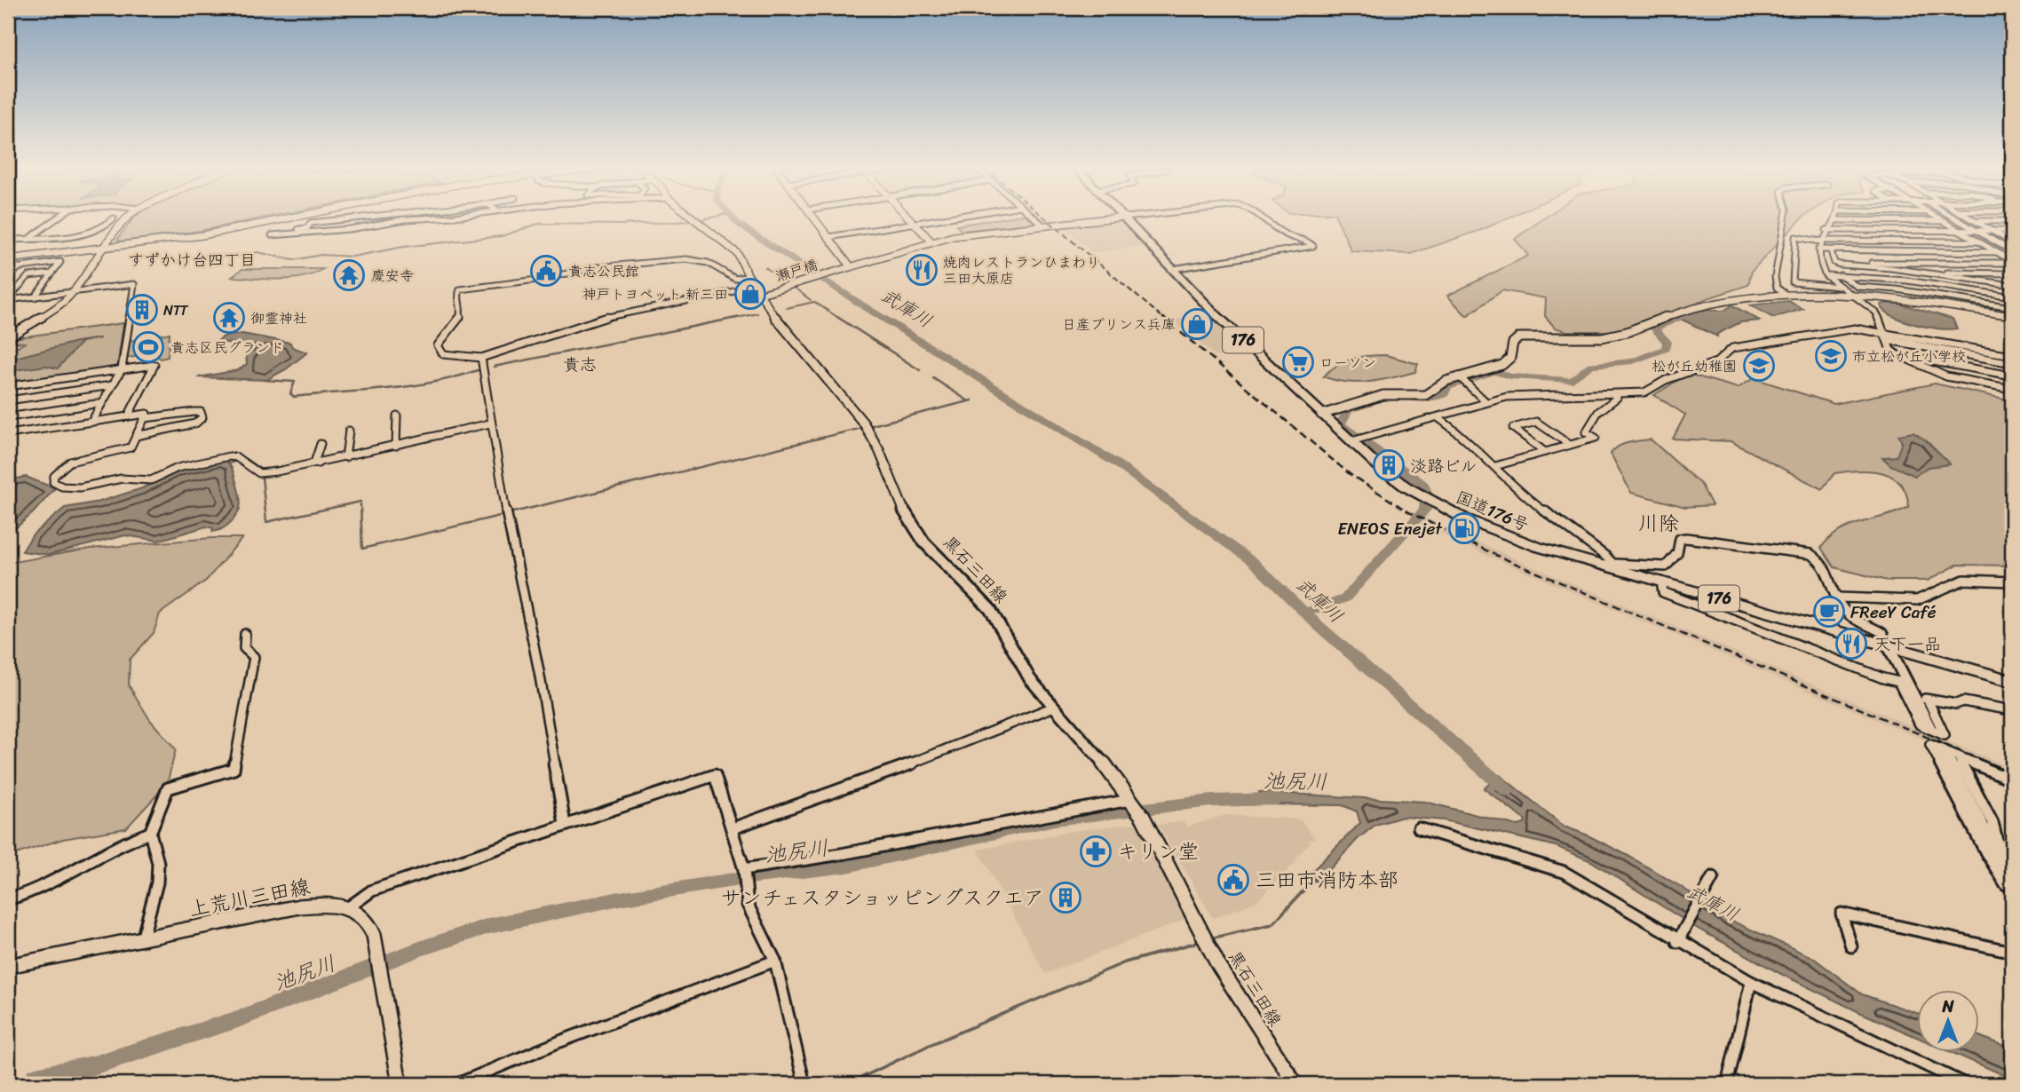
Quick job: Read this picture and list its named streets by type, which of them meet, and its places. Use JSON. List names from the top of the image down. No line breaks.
{"streets":{"highway":["176","国道176号"],"street":["瀬戸橋","黒石三田線","上荒川三田線"]},"crossings":[["瀬戸橋","黒石三田線"]],"districts":["すずかけ台四丁目","貴志","川除"],"water":["武庫川","池尻川"],"places":{"restaurant":["焼肉レストランひまわり 三田大原店","天下一品"],"public building":["貴志公民館","三田市消防本部"],"temple":["慶安寺","御霊神社"],"shop":["神戸トヨペット 新三田","日産プリンス兵庫"],"building":["NTT","淡路ビル","サンチェスタショッピングスクエア"],"sports":["貴志区民グランド"],"school or university":["市立松が丘小学校","松が丘幼稚園"],"supermarket":["ローソン"],"fuel station":["ENEOS Enejet"],"cafe":["FReeY Café"],"pharmacy":["キリン堂"]},"north":"top"}
